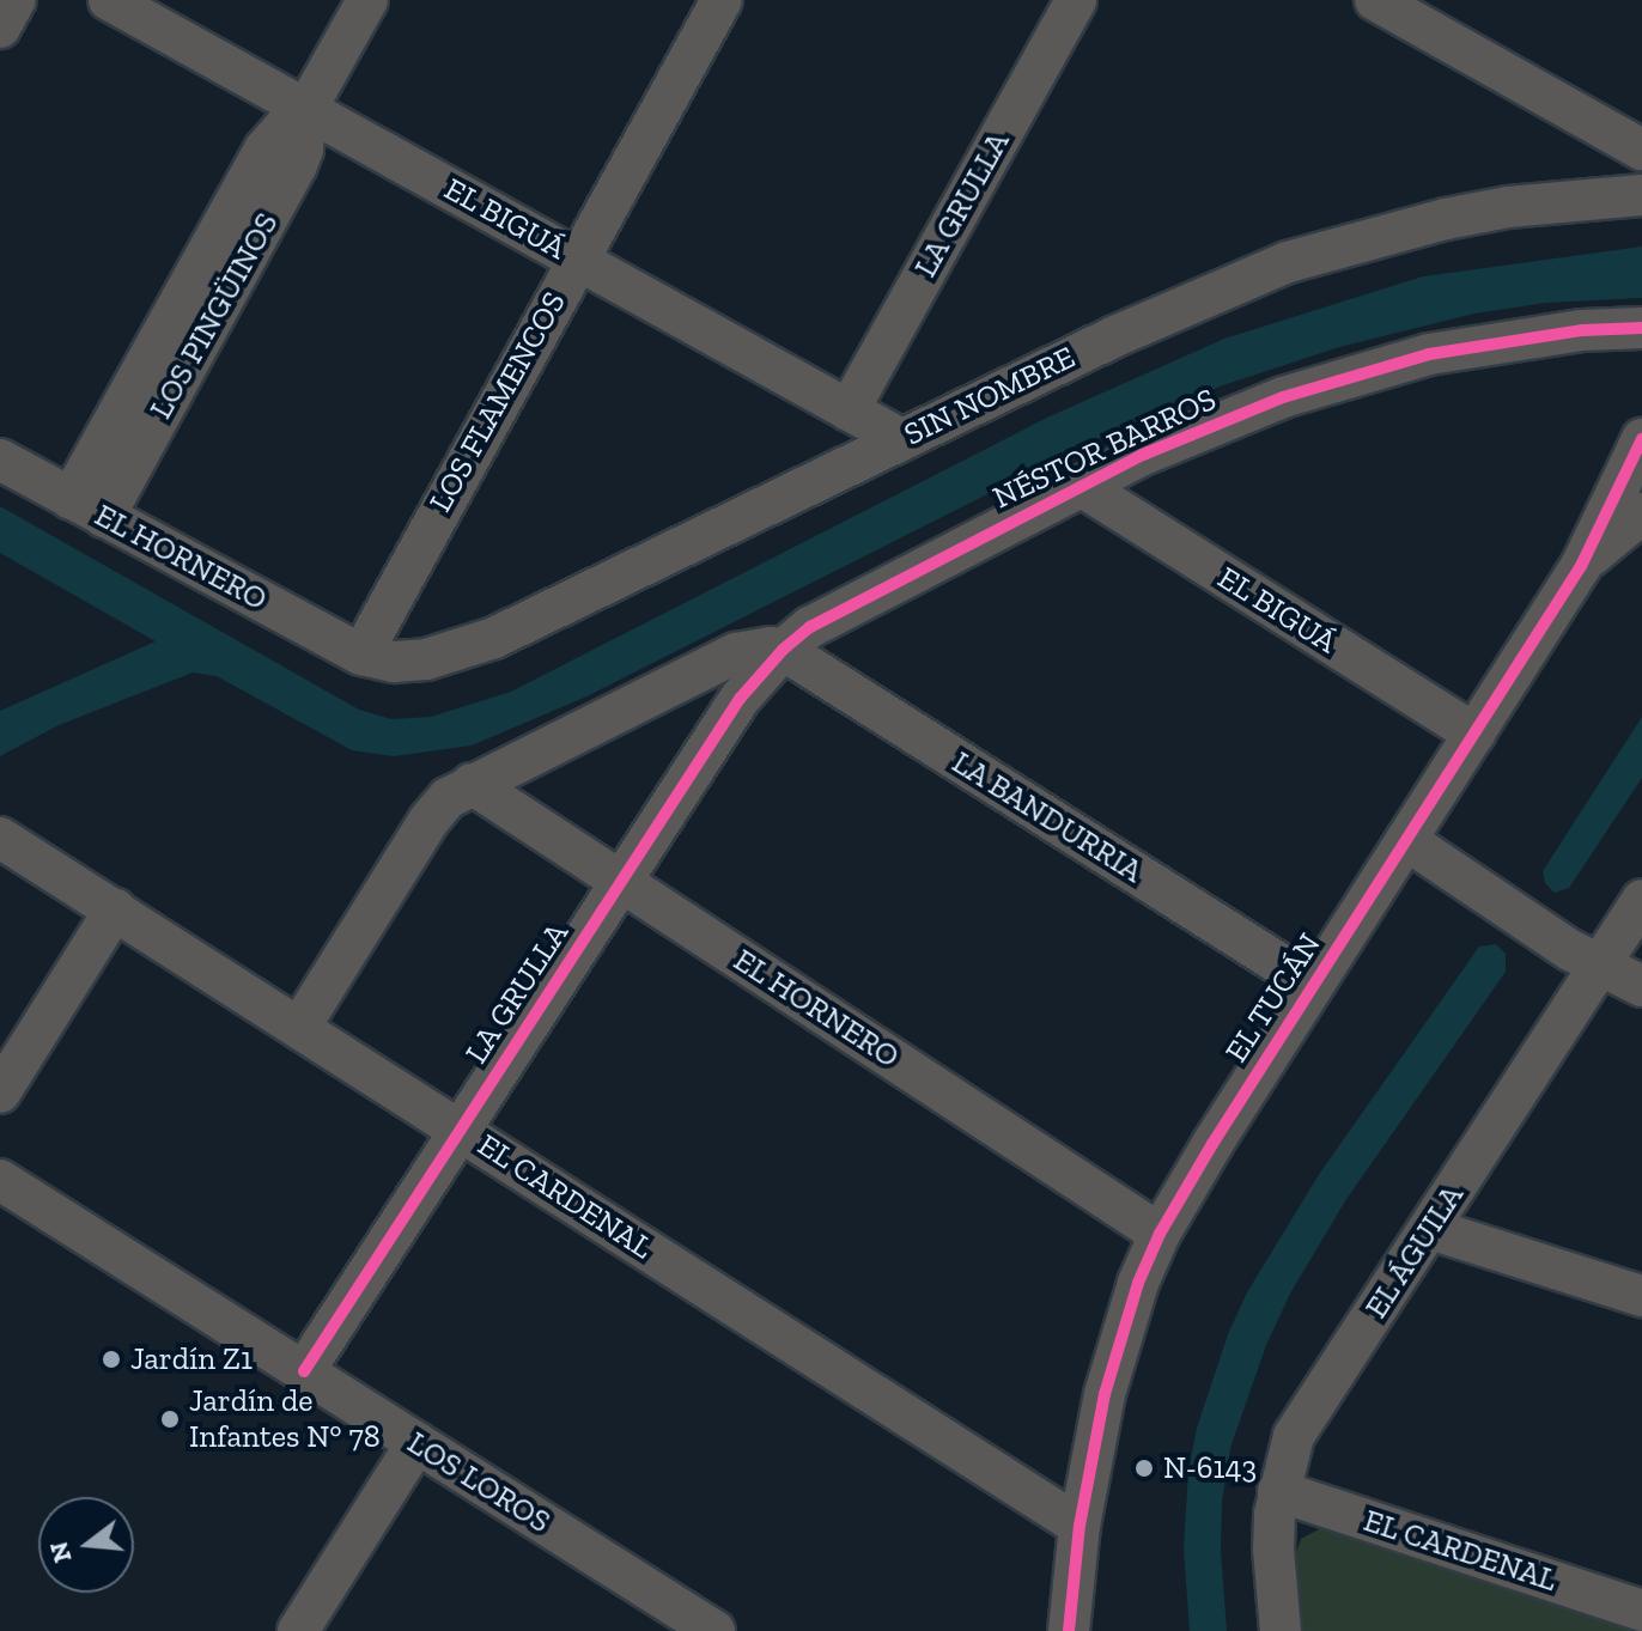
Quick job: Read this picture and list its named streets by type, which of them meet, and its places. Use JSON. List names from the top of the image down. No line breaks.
{"streets":{"street":["LA GRULLA","EL BIGUÁ","LOS PINGÜINOS","SIN NOMBRE","LOS FLAMENCOS","NÉSTOR BARROS","EL HORNERO","LA BANDURRIA","EL TUCÁN","EL CARDENAL","EL ÁGUILA","LOS LOROS"]},"crossings":[["LA GRULLA","EL BIGUÁ"],["LA GRULLA","NÉSTOR BARROS"],["LA GRULLA","EL HORNERO"],["LA GRULLA","LA BANDURRIA"],["LA GRULLA","EL CARDENAL"],["LA GRULLA","LOS LOROS"],["EL BIGUÁ","LOS PINGÜINOS"],["EL BIGUÁ","SIN NOMBRE"],["EL BIGUÁ","LOS FLAMENCOS"],["EL BIGUÁ","NÉSTOR BARROS"],["EL BIGUÁ","EL TUCÁN"],["LOS PINGÜINOS","EL HORNERO"],["SIN NOMBRE","LOS FLAMENCOS"],["SIN NOMBRE","EL HORNERO"],["LOS FLAMENCOS","EL HORNERO"],["NÉSTOR BARROS","LA BANDURRIA"],["EL HORNERO","EL TUCÁN"],["LA BANDURRIA","EL TUCÁN"],["EL TUCÁN","EL CARDENAL"],["EL CARDENAL","EL ÁGUILA"]],"places":["Jardín Z1","Jardín de Infantes N° 78","N-6143"],"north":"left"}
